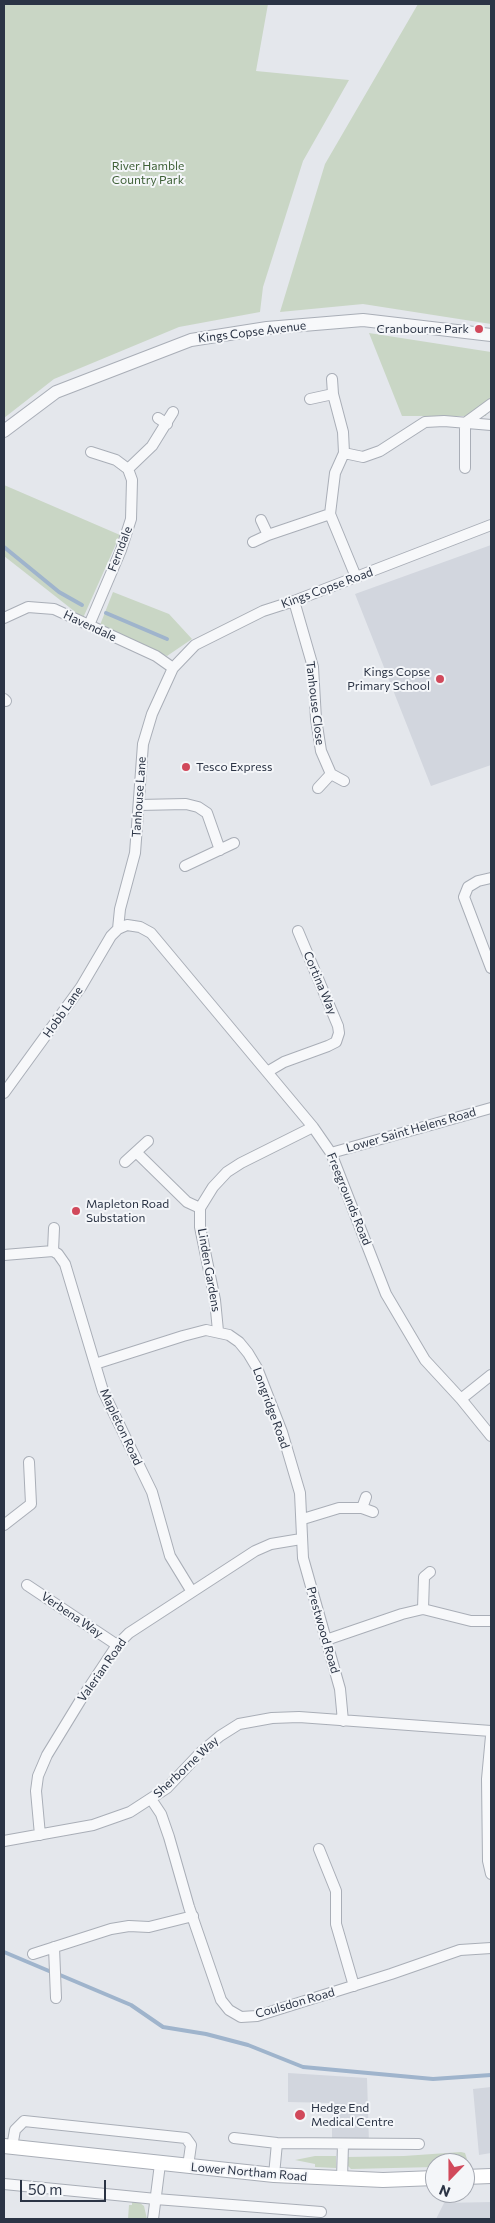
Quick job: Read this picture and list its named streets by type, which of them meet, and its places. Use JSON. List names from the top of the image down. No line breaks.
{"streets":{"main road":["Lower Northam Road"],"street":["Kings Copse Avenue","Ferndale","Kings Copse Road","Havendale","Tanhouse Close","Tanhouse Lane","Cortina Way","Hobb Lane","Lower Saint Helens Road","Freegrounds Road","Linden Gardens","Longridge Road","Mapleton Road","Verbena Way","Prestwood Road","Valerian Road","Sherborne Way","Coulsdon Road"]},"crossings":[["Ferndale","Havendale"],["Kings Copse Road","Havendale"],["Kings Copse Road","Tanhouse Close"],["Kings Copse Road","Tanhouse Lane"],["Havendale","Tanhouse Lane"],["Tanhouse Lane","Hobb Lane"],["Tanhouse Lane","Freegrounds Road"],["Cortina Way","Freegrounds Road"],["Hobb Lane","Freegrounds Road"],["Lower Saint Helens Road","Freegrounds Road"],["Linden Gardens","Longridge Road"],["Longridge Road","Prestwood Road"],["Longridge Road","Valerian Road"],["Mapleton Road","Valerian Road"],["Verbena Way","Valerian Road"],["Prestwood Road","Valerian Road"],["Prestwood Road","Sherborne Way"],["Valerian Road","Sherborne Way"],["Sherborne Way","Coulsdon Road"]],"parks":["River Hamble Country Park"],"places":["Cranbourne Park","Kings Copse Primary School","Tesco Express","Mapleton Road Substation","Hedge End Medical Centre"],"scale_bar":"50 m","north":"bottom"}
